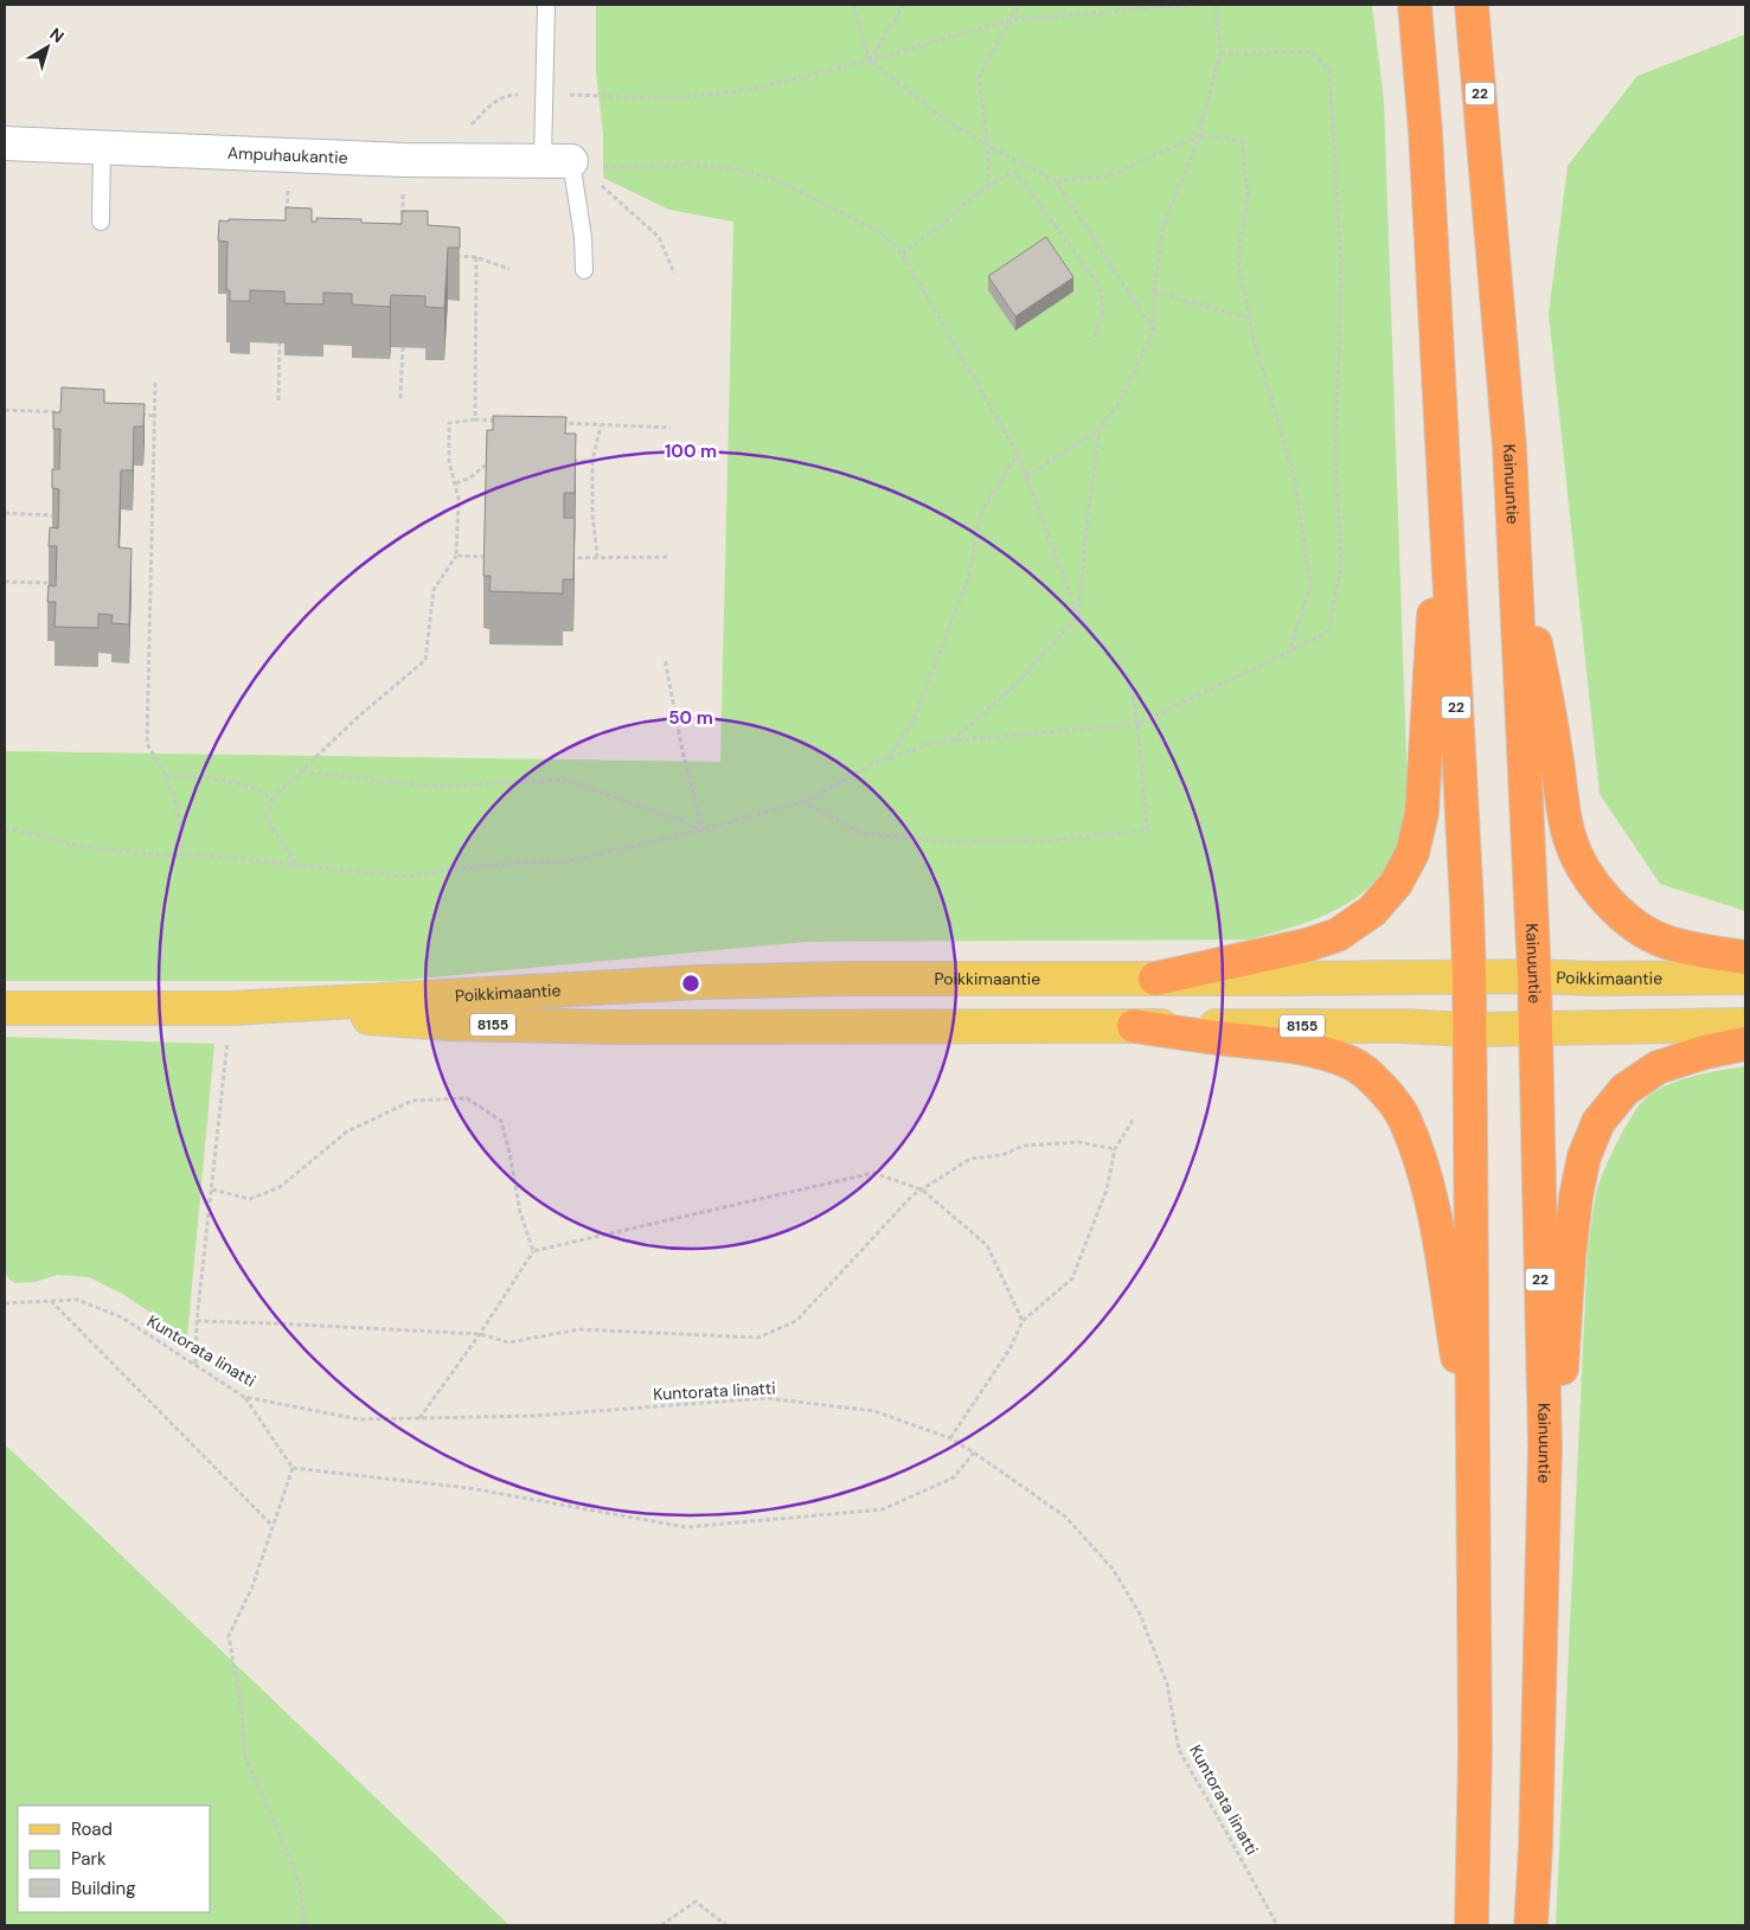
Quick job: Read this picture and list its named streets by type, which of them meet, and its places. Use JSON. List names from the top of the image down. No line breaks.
{"streets":{"highway":["22","Kainuuntie"],"main road":["Poikkimaantie","8155"],"street":["Ampuhaukantie"],"path":["Kuntorata Iinatti"]},"crossings":[["22","Poikkimaantie"],["Kainuuntie","Poikkimaantie"]],"legend":["Road","Park","Building"],"north":"top right","rings":["100 m","50 m"]}
